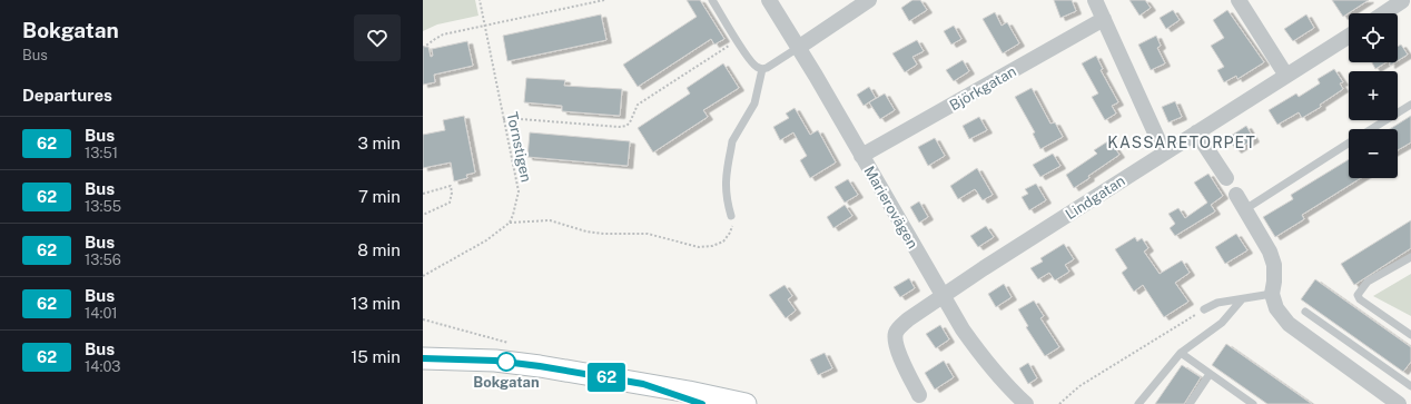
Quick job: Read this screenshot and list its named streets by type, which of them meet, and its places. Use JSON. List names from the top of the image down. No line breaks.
{"streets":{"street":["Björkgatan","Lindgatan","Marierovägen"],"path":["Tornstigen"]},"crossings":[["Björkgatan","Marierovägen"],["Lindgatan","Marierovägen"]],"districts":["KASSARETORPET"],"places":["Bokgatan"],"lines":["bus line 62"],"page":{"heading":[["Bokgatan","Bus"],"Departures"],"on_map":"62","map_buttons":["+","−"],"list":[{"mark":"62","name":"Bus","note":"13:51","value":"3 min"},{"mark":"62","name":"Bus","note":"13:55","value":"7 min"},{"mark":"62","name":"Bus","note":"13:56","value":"8 min"},{"mark":"62","name":"Bus","note":"14:01","value":"13 min"},{"mark":"62","name":"Bus","note":"14:03","value":"15 min"}]}}
